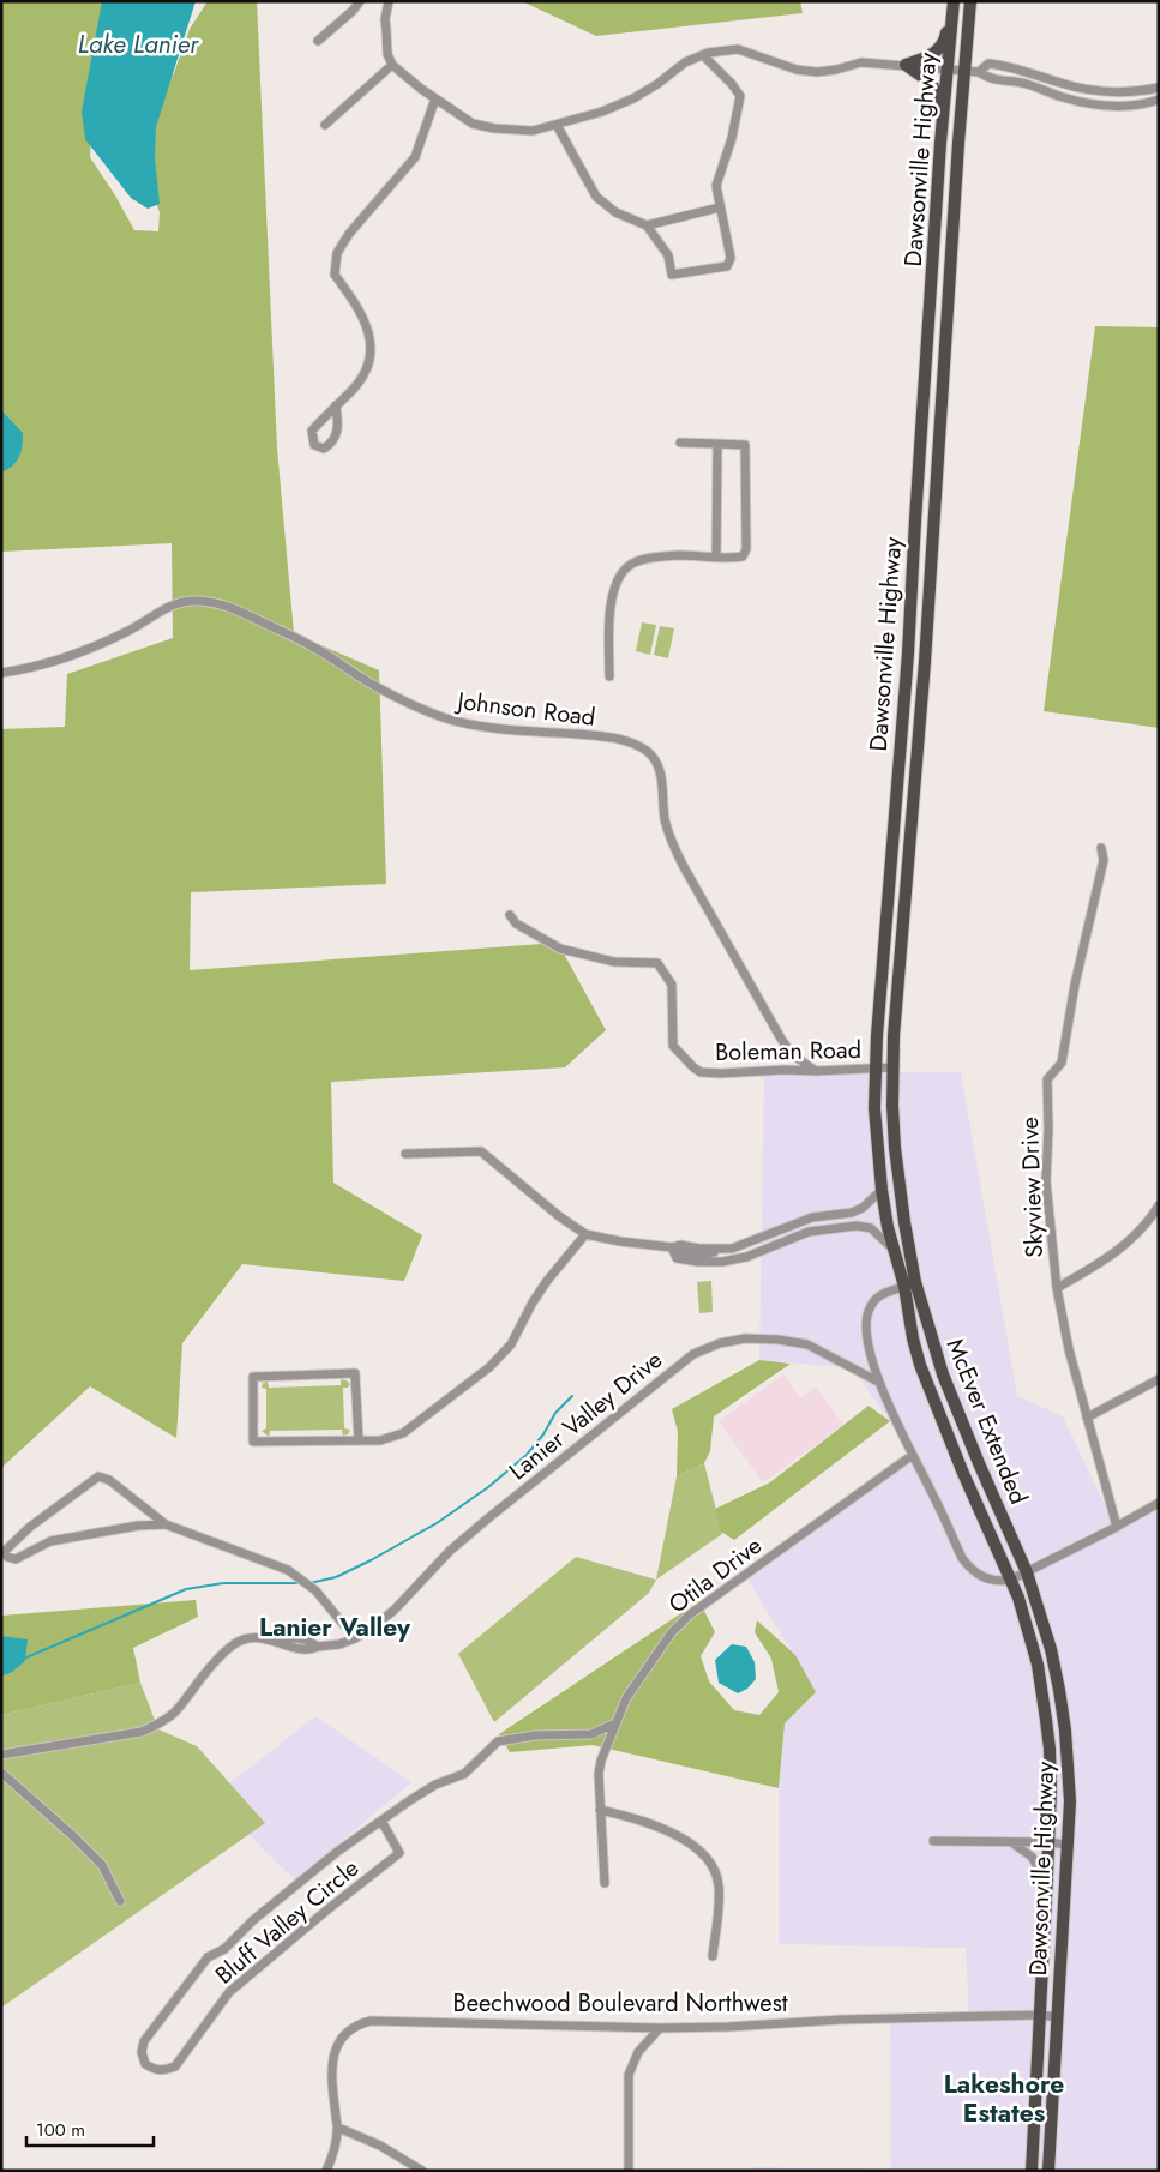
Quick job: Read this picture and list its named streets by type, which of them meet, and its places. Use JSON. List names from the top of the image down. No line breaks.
{"streets":{"main road":["Dawsonville Highway","McEver Extended"],"street":["Johnson Road","Boleman Road","Skyview Drive","Lanier Valley Drive","Otila Drive","Bluff Valley Circle","Beechwood Boulevard Northwest"]},"crossings":[["Dawsonville Highway","Boleman Road"],["Dawsonville Highway","McEver Extended"],["Dawsonville Highway","Beechwood Boulevard Northwest"],["Johnson Road","Boleman Road"],["Otila Drive","Bluff Valley Circle"]],"districts":["Lanier Valley","Lakeshore Estates"],"water":["Lake Lanier"],"scale_bar":"100 m"}
